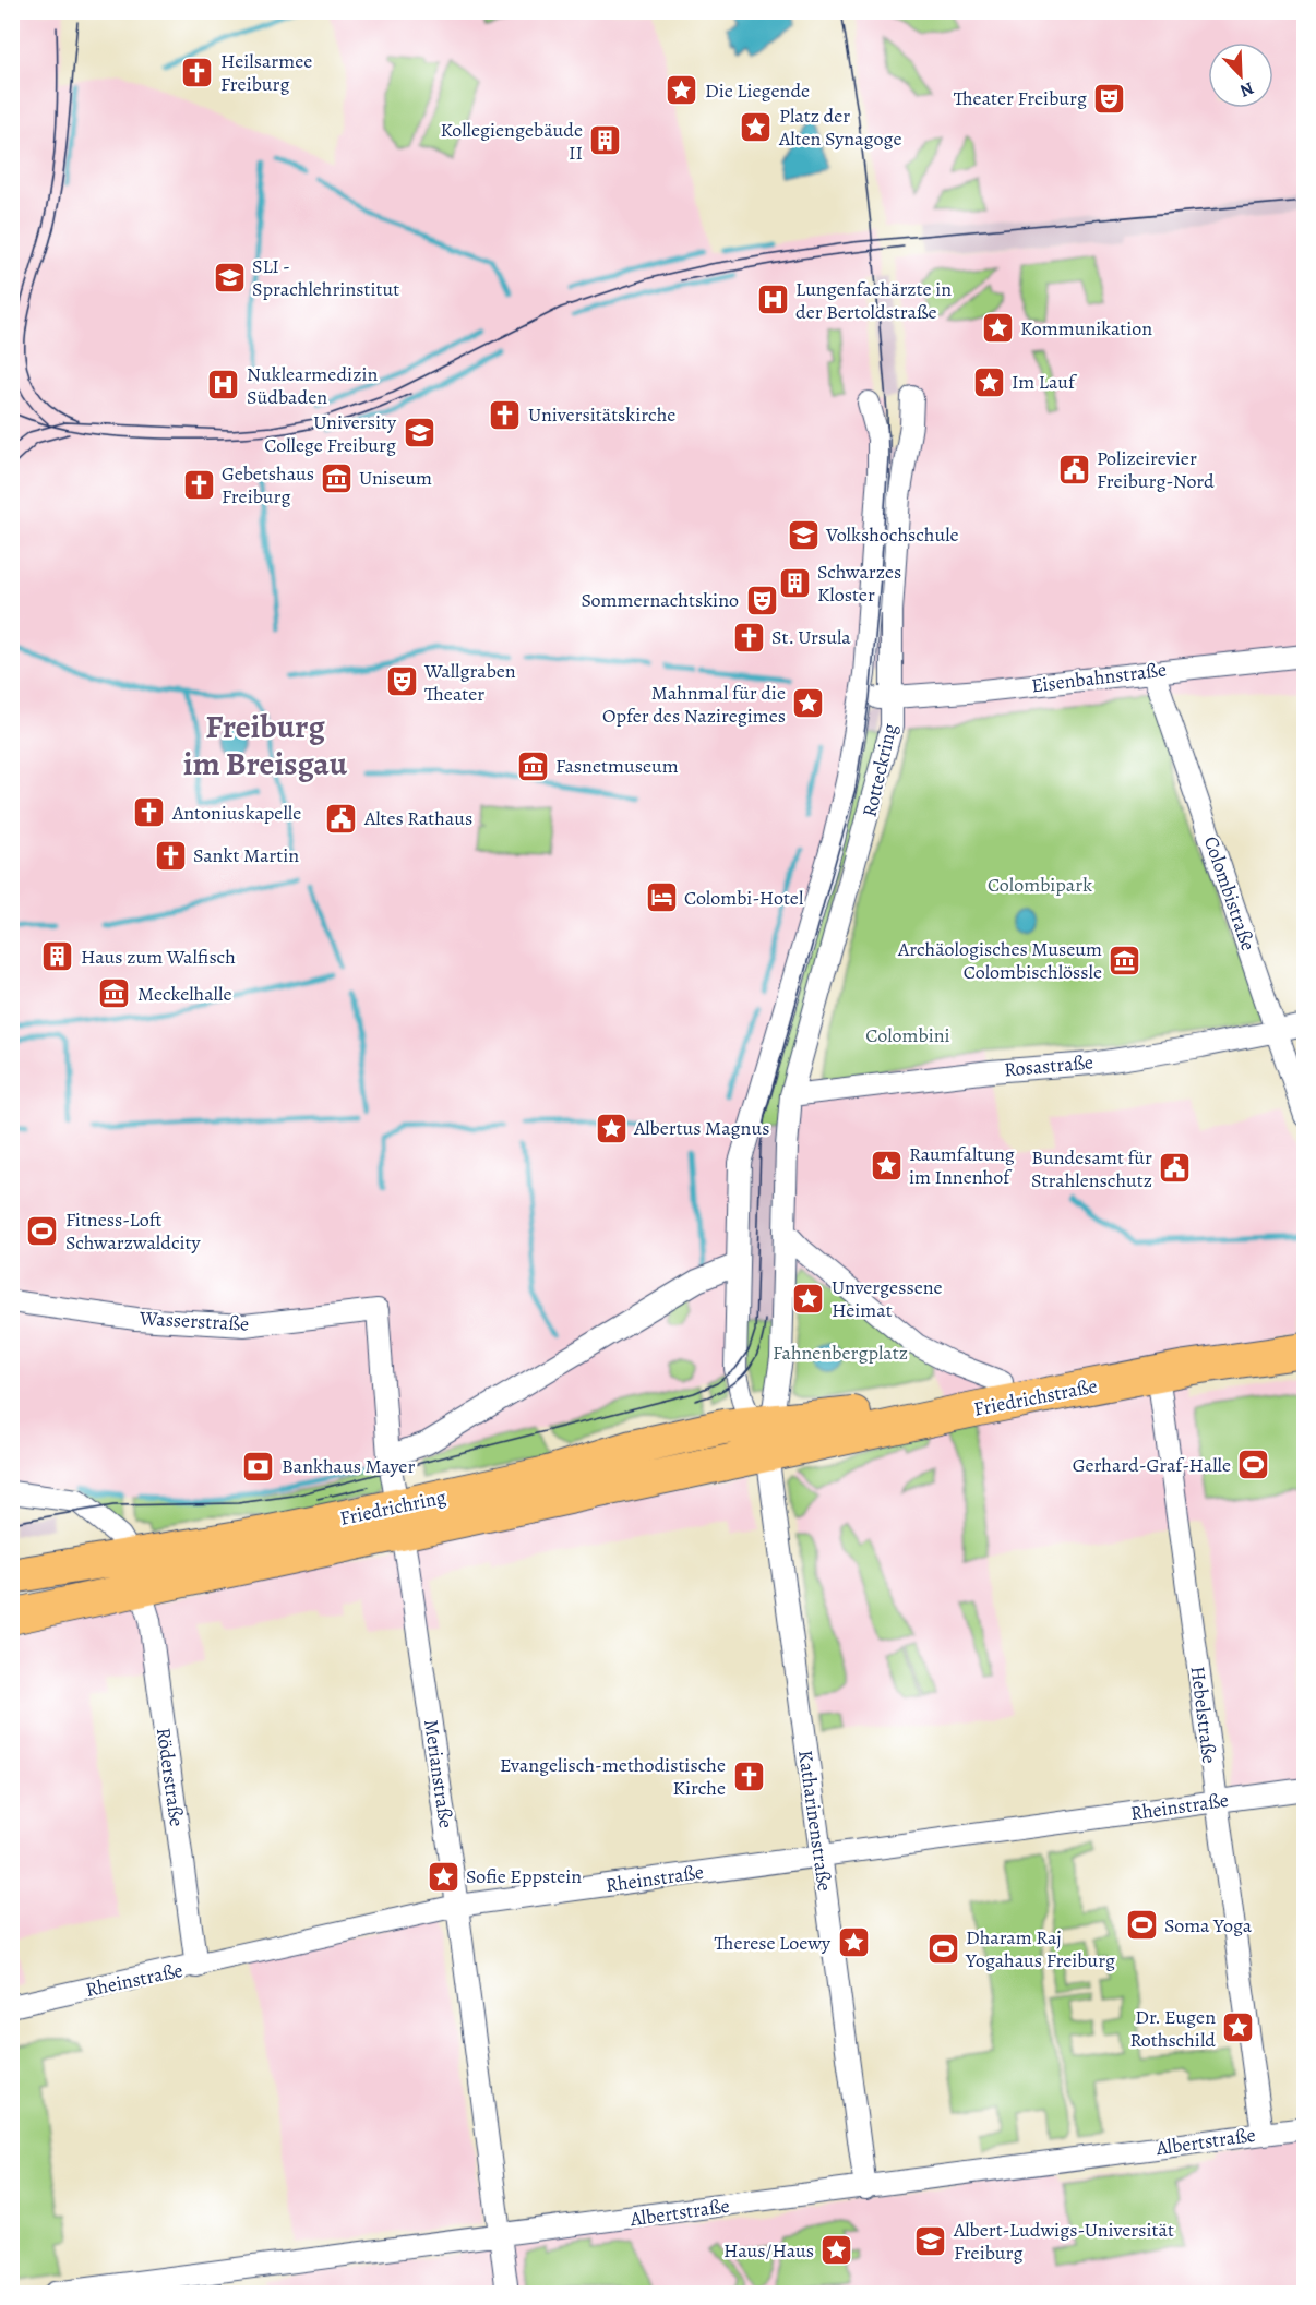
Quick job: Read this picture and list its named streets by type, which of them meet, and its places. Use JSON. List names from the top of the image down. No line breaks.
{"streets":{"main road":["Friedrichstraße","Friedrichring"],"street":["Eisenbahnstraße","Rotteckring","Colombistraße","Rosastraße","Wasserstraße","Hebelstraße","Merianstraße","Röderstraße","Rheinstraße","Katharinenstraße","Albertstraße"]},"crossings":[["Eisenbahnstraße","Rotteckring"],["Eisenbahnstraße","Colombistraße"],["Rotteckring","Rosastraße"],["Colombistraße","Rosastraße"],["Wasserstraße","Merianstraße"],["Friedrichstraße","Friedrichring"],["Friedrichstraße","Hebelstraße"],["Friedrichstraße","Katharinenstraße"],["Friedrichring","Merianstraße"],["Friedrichring","Röderstraße"],["Friedrichring","Katharinenstraße"],["Hebelstraße","Rheinstraße"],["Hebelstraße","Albertstraße"],["Merianstraße","Rheinstraße"],["Merianstraße","Albertstraße"],["Röderstraße","Rheinstraße"],["Rheinstraße","Katharinenstraße"],["Katharinenstraße","Albertstraße"]],"districts":["Freiburg im Breisgau"],"parks":["Colombipark","Colombini","Fahnenbergplatz"],"places":{"church":["Heilsarmee Freiburg","Universitätskirche","Gebetshaus Freiburg","St. Ursula","Antoniuskapelle","Sankt Martin","Evangelisch-methodistische Kirche"],"place":["Die Liegende","Platz der Alten Synagoge","Kommunikation","Im Lauf","Mahnmal für die Opfer des Naziregimes","Albertus Magnus","Raumfaltung im Innenhof","Unvergessene Heimat","Sofie Eppstein","Therese Loewy","Dr. Eugen Rothschild","Haus/Haus"],"theatre":["Theater Freiburg","Sommernachtskino","Wallgraben Theater"],"building":["Kollegiengebäude II","Schwarzes Kloster","Haus zum Walfisch"],"school or university":["SLI - Sprachlehrinstitut","University College Freiburg","Volkshochschule","Albert-Ludwigs-Universität Freiburg"],"hospital":["Lungenfachärzte in der Bertoldstraße","Nuklearmedizin Südbaden"],"public building":["Polizeirevier Freiburg-Nord","Altes Rathaus","Bundesamt für Strahlenschutz"],"museum":["Uniseum","Fasnetmuseum","Archäologisches Museum Colombischlössle","Meckelhalle"],"hotel":["Colombi-Hotel"],"sports":["Fitness-Loft Schwarzwaldcity","Gerhard-Graf-Halle","Soma Yoga","Dharam Raj Yogahaus Freiburg"],"bank":["Bankhaus Mayer"]},"north":"bottom right"}
